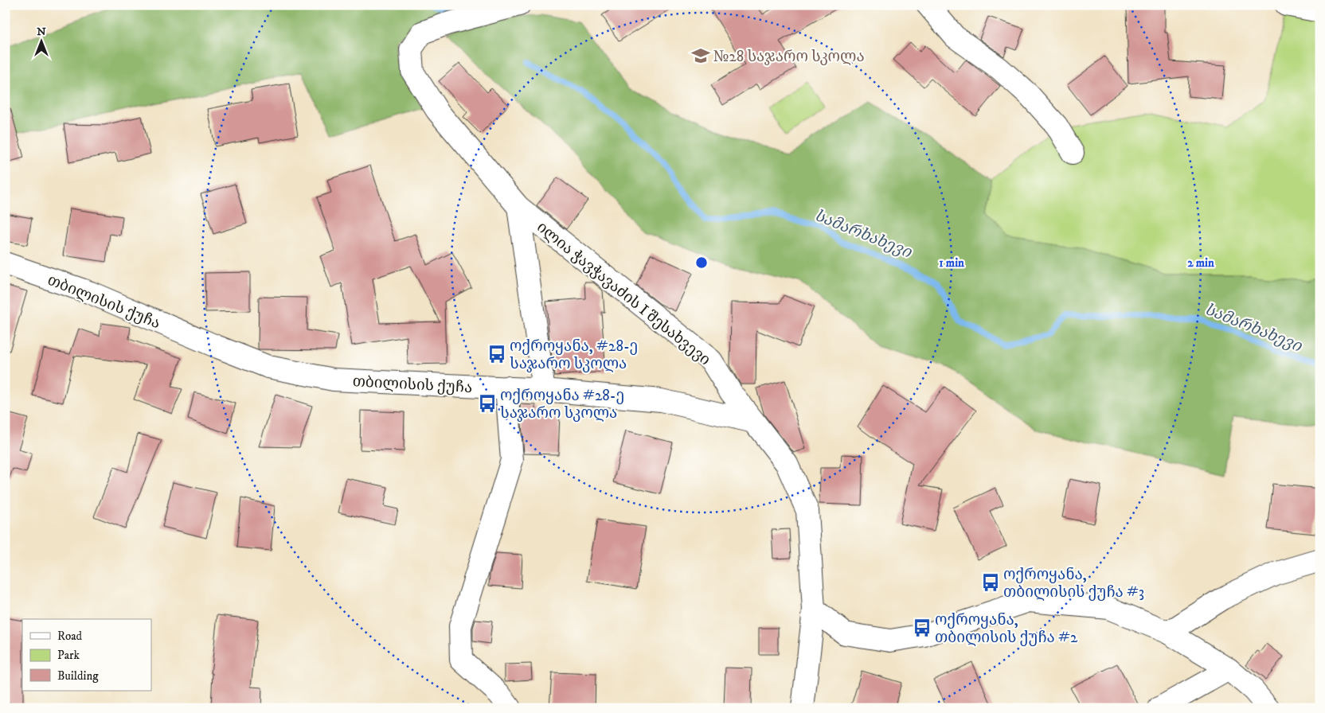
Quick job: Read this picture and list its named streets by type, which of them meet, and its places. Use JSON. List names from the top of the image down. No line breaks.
{"streets":{"street":["ილია ჭავჭავაძის I შესახვევი","თბილისის ქუჩა"]},"crossings":[["ილია ჭავჭავაძის I შესახვევი","თბილისის ქუჩა"]],"water":["სამარხახევი"],"places":{"school or university":["№28 საჯარო სკოლა"],"bus stop":["ოქროყანა, #28-ე საჯარო სკოლა","ოქროყანა #28-ე საჯარო სკოლა","ოქროყანა, თბილისის ქუჩა #3","ოქროყანა, თბილისის ქუჩა #2"]},"legend":["Road","Park","Building"],"north":"top","rings":["1 min","2 min"]}
